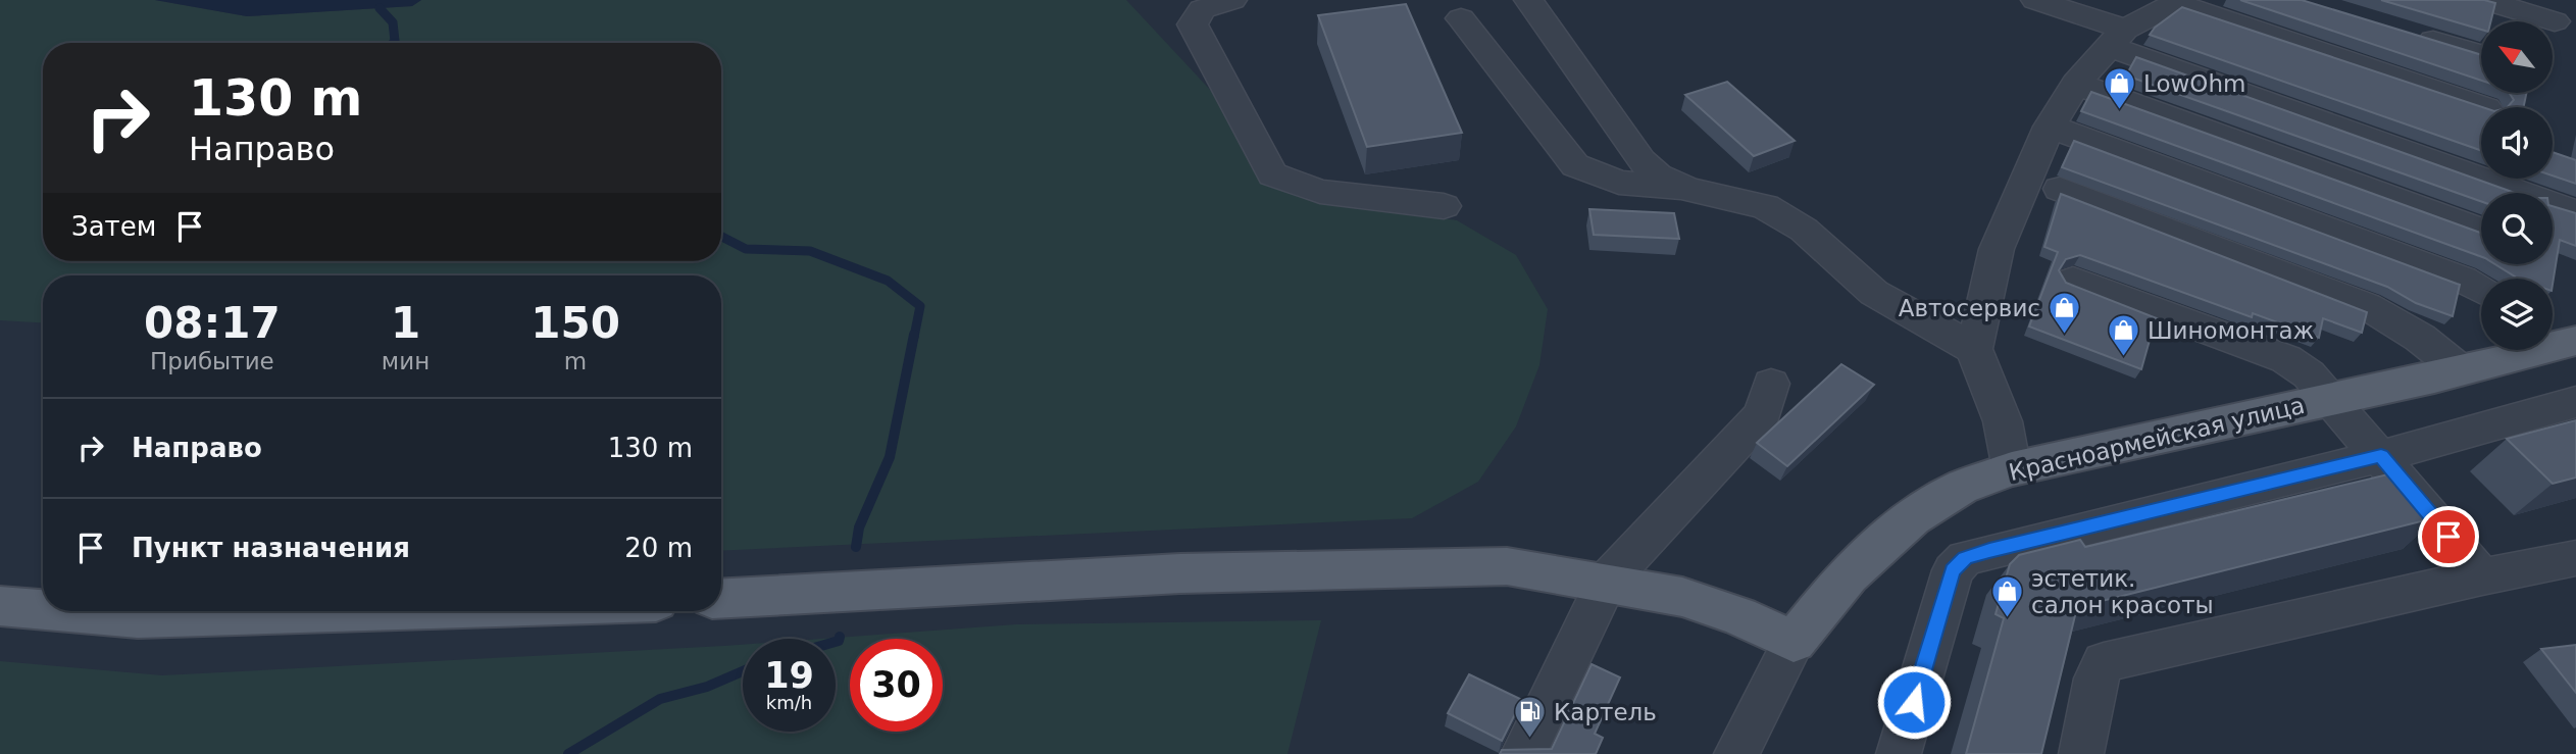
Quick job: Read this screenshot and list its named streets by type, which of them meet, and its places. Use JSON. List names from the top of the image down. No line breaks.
{"streets":{"main road":["Красноармейская улица"]},"places":{"shop":["LowOhm","Автосервис","Шиномонтаж","эстетик. салон красоты"],"fuel station":["Картель"]},"north":"top left","page":{"turn":["130 m","Направо"],"then":"Затем","eta":["08:17","Прибытие","1","мин","150","m"],"list":[{"name":"Направо","value":"130 m"},{"name":"Пункт назначения","value":"20 m"}],"speed":"19 km/h","limit":"30"}}
